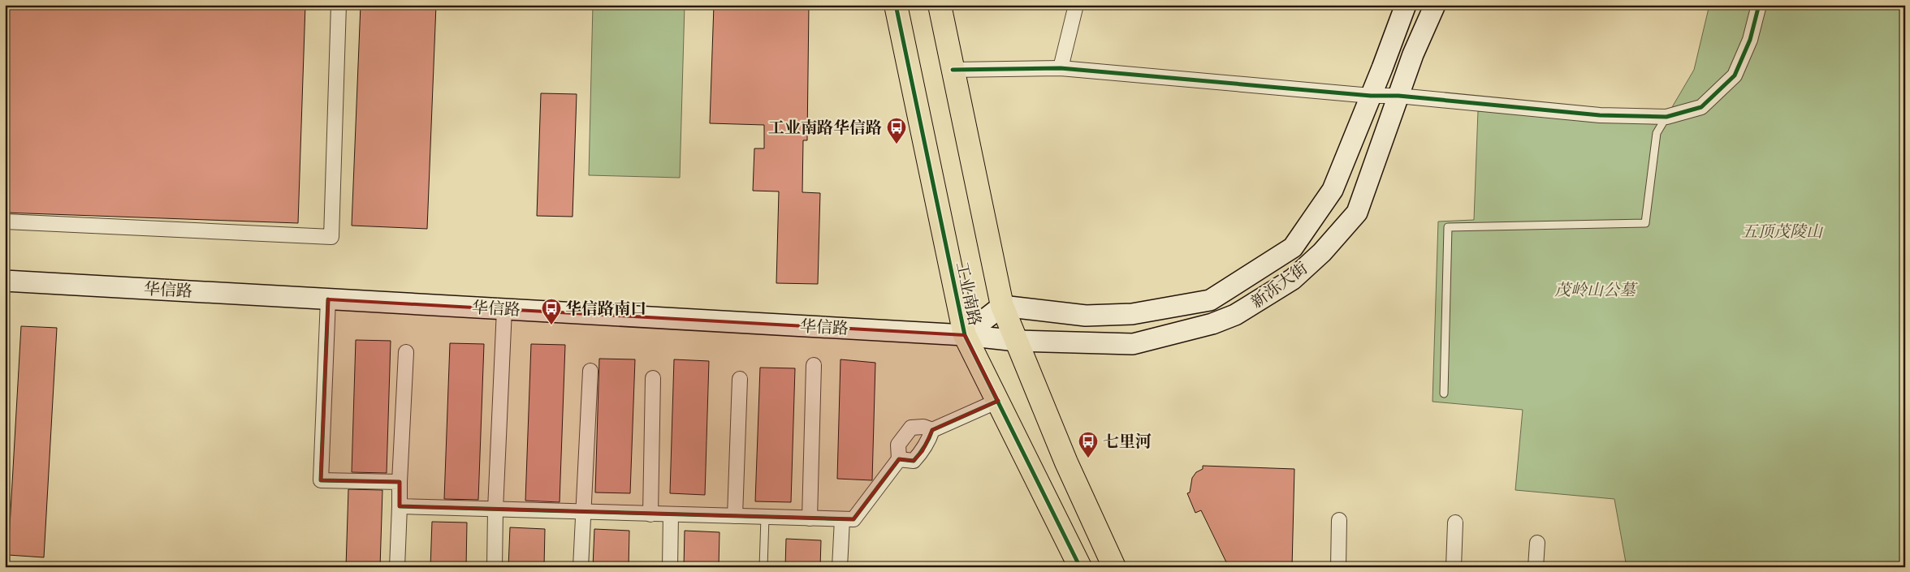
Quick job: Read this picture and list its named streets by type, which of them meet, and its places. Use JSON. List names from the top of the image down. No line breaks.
{"streets":{"main road":["新泺大街","华信路","工业南路"]},"crossings":[["新泺大街","华信路"],["新泺大街","工业南路"],["华信路","工业南路"]],"parks":["五顶茂陵山","茂岭山公墓"],"places":{"bus stop":["工业南路华信路","华信路南口","七里河"]}}
